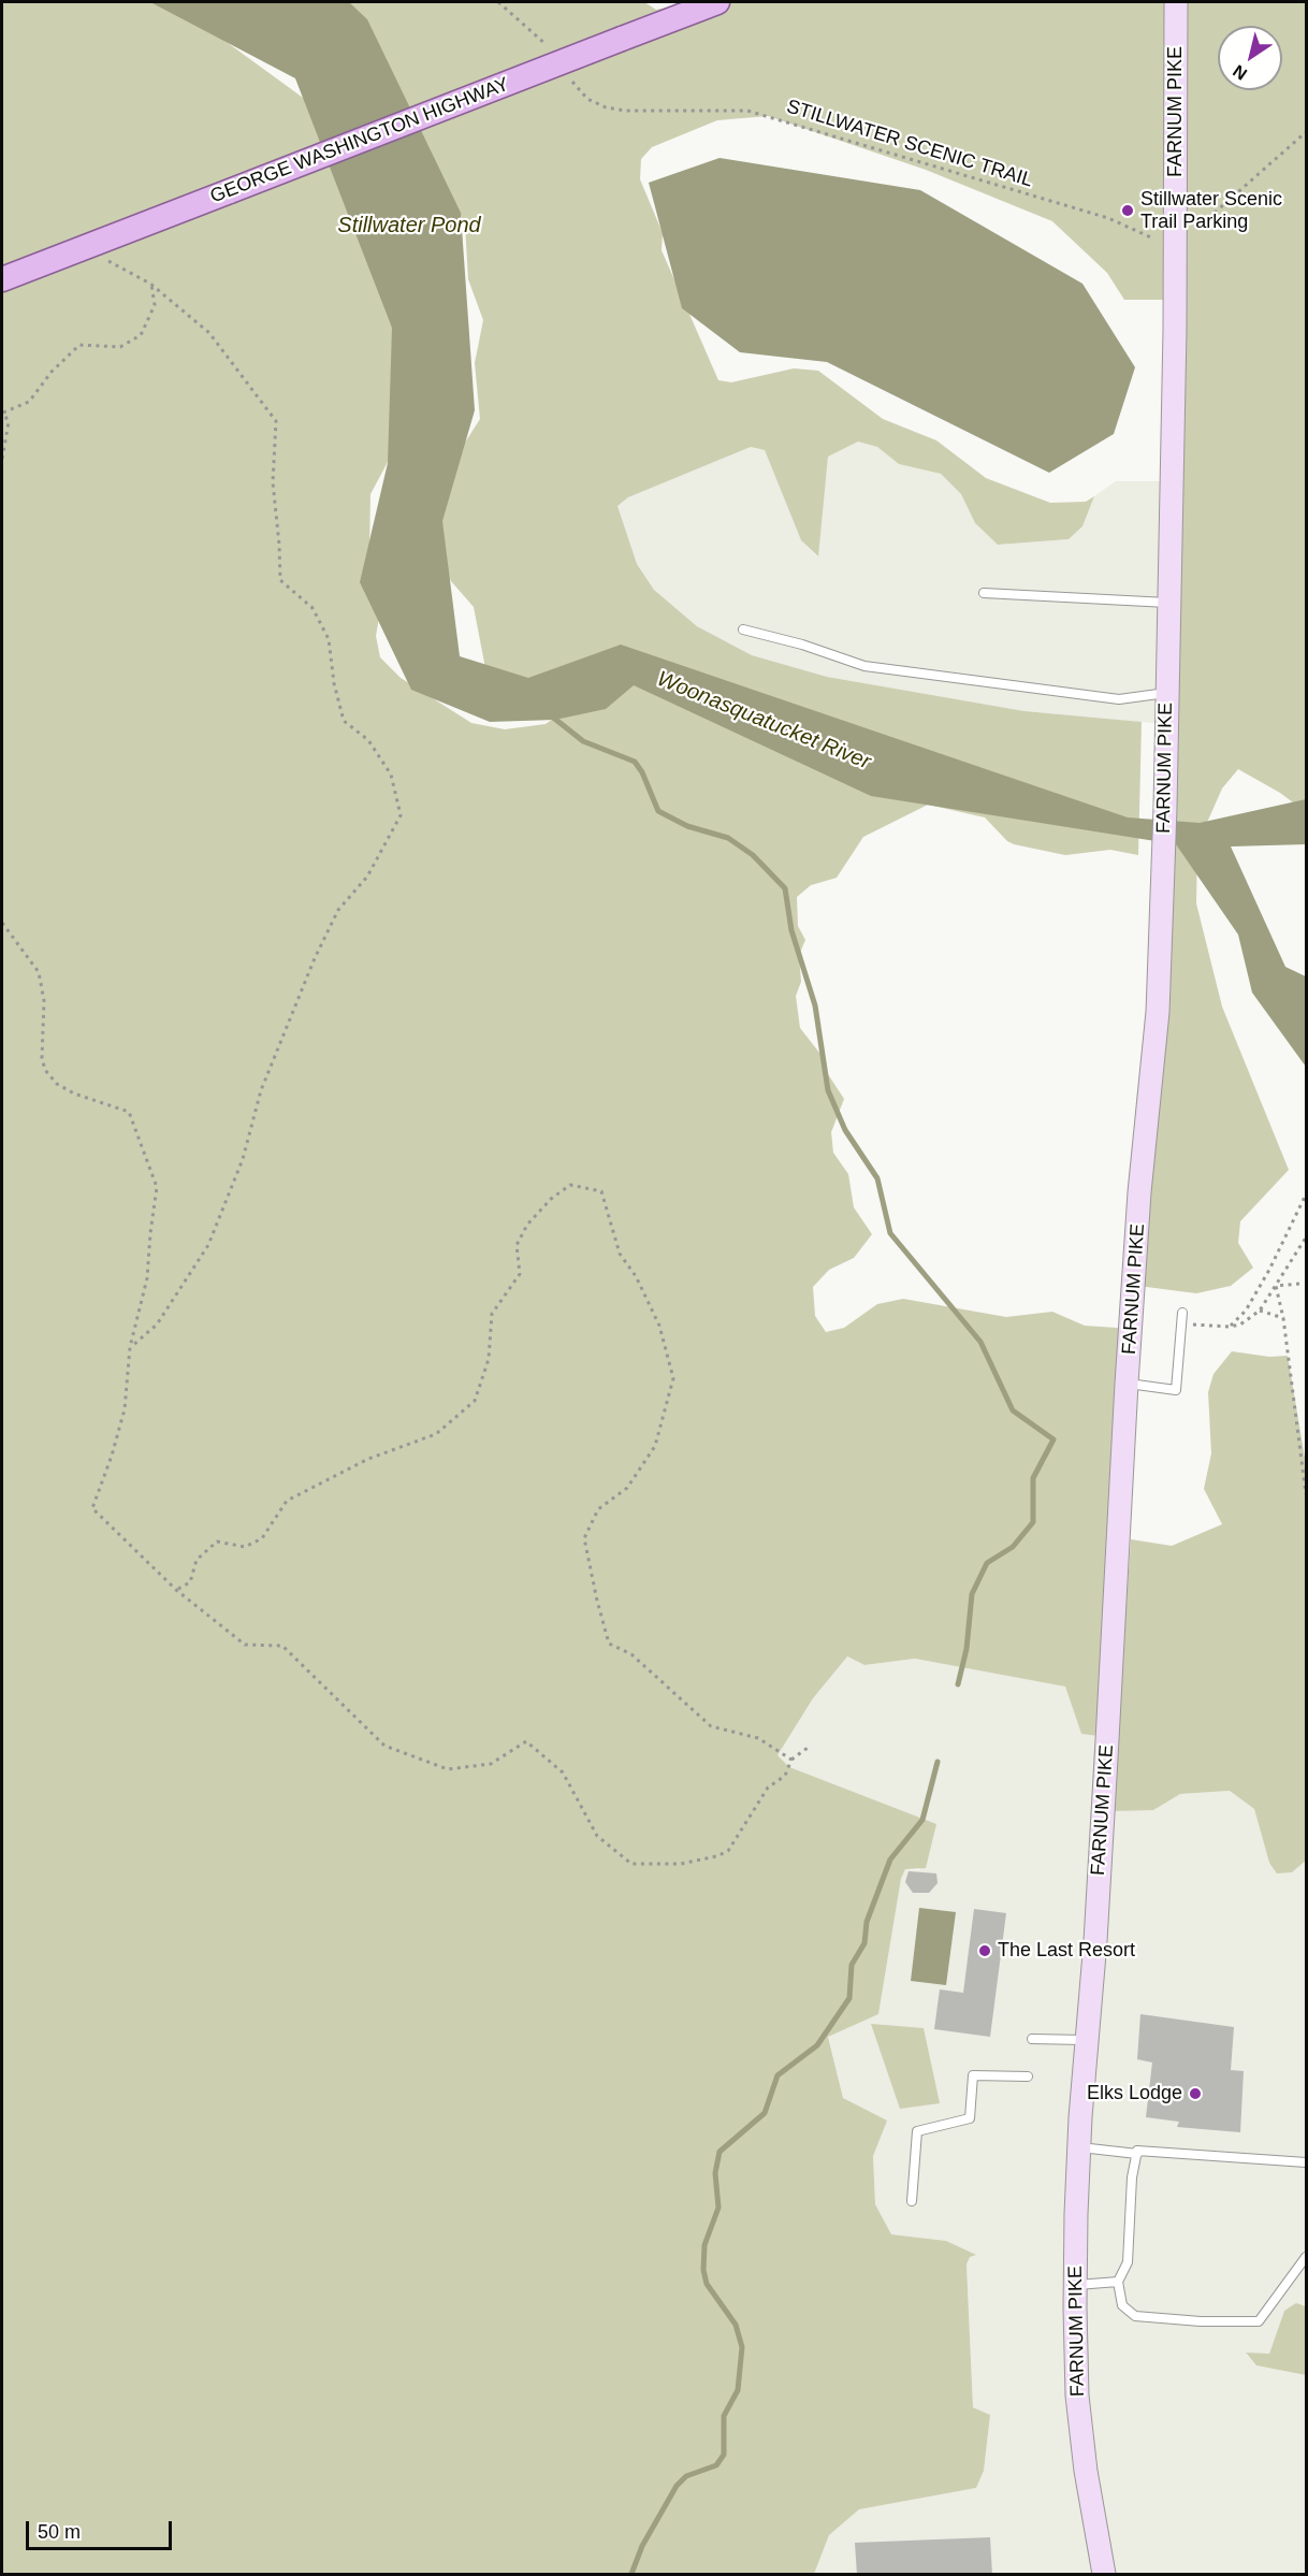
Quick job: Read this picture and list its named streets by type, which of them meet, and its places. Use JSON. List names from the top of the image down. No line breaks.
{"streets":{"main road":["FARNUM PIKE","GEORGE WASHINGTON HIGHWAY"],"path":["STILLWATER SCENIC TRAIL"]},"crossings":[["FARNUM PIKE","STILLWATER SCENIC TRAIL"]],"water":["Stillwater Pond","Woonasquatucket River"],"places":["Stillwater Scenic Trail Parking","The Last Resort","Elks Lodge"],"scale_bar":"50 m","north":"bottom left"}
